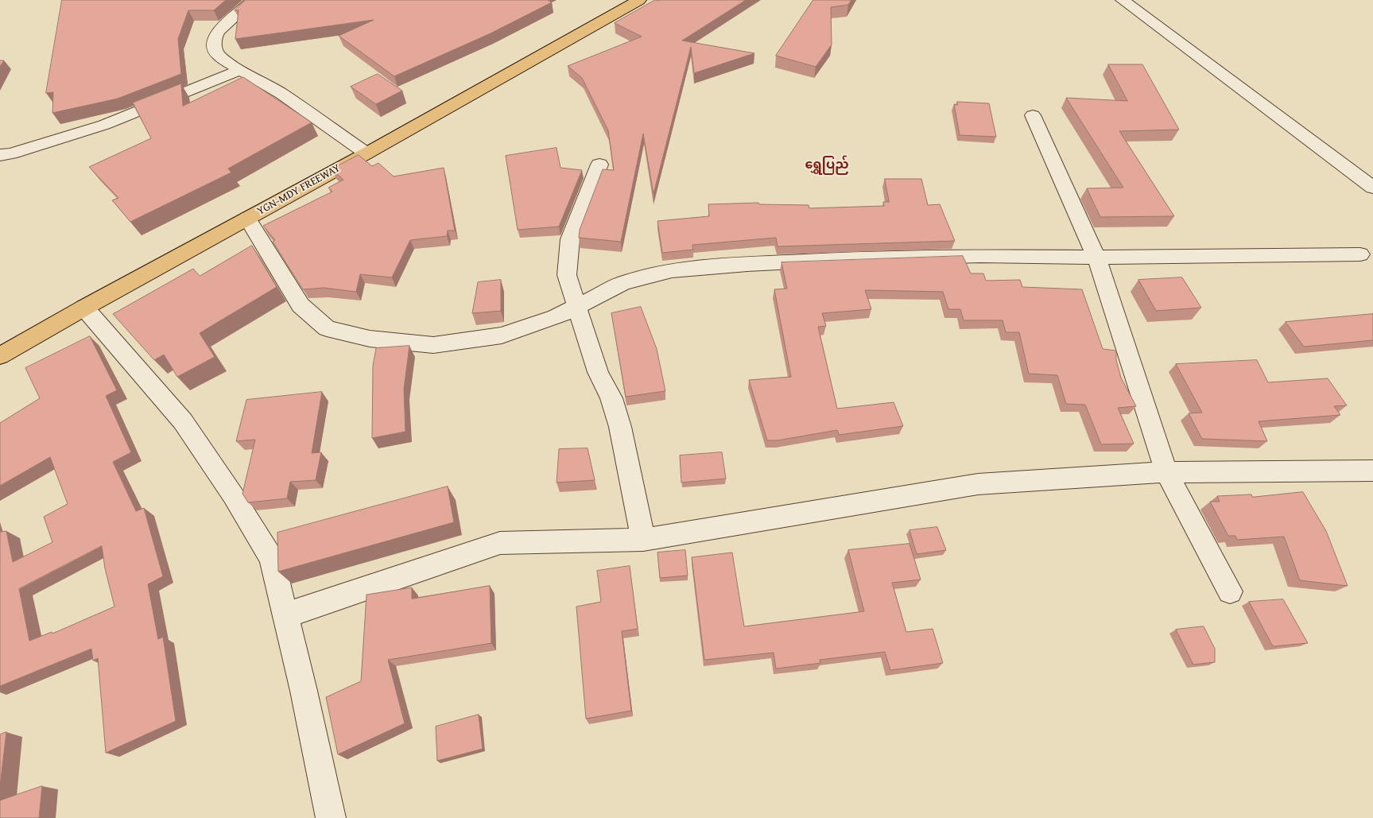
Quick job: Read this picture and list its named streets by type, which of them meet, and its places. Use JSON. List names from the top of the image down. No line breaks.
{"streets":{"main road":["YGN-MDY FREEWAY"]},"districts":["ရွှေပြည်"]}
